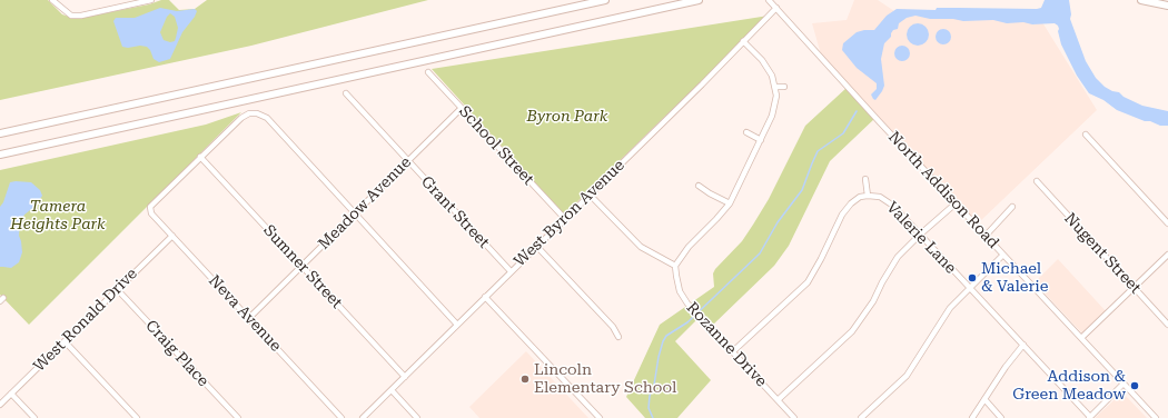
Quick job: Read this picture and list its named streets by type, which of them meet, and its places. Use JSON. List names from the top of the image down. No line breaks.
{"streets":{"street":["School Street","North Addison Road","Meadow Avenue","Grant Street","West Byron Avenue","Valerie Lane","Nugent Street","Sumner Street","Neva Avenue","West Ronald Drive","Rozanne Drive","Craig Place"]},"crossings":[["School Street","Meadow Avenue"],["School Street","West Byron Avenue"],["North Addison Road","West Byron Avenue"],["Meadow Avenue","Grant Street"],["Meadow Avenue","Sumner Street"],["Meadow Avenue","Neva Avenue"],["Grant Street","West Byron Avenue"],["West Byron Avenue","Sumner Street"],["Sumner Street","Neva Avenue"],["Neva Avenue","West Ronald Drive"],["West Ronald Drive","Craig Place"]],"parks":["Byron Park","Tamera Heights Park"],"places":["Michael & Valerie","Lincoln Elementary School","Addison & Green Meadow"]}
